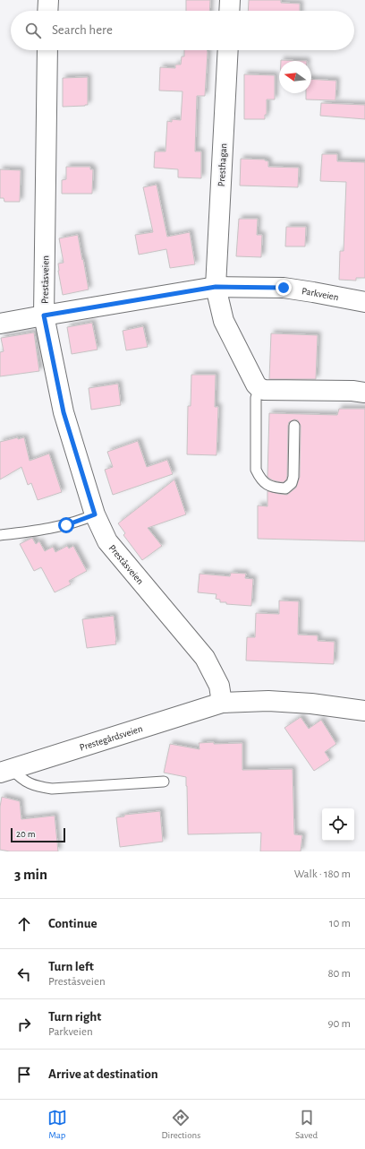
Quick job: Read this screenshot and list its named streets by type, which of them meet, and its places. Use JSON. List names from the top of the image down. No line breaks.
{"streets":{"street":["Presthagan","Preståsveien","Parkveien","Prestegårdsveien"]},"crossings":[["Presthagan","Parkveien"],["Preståsveien","Parkveien"],["Preståsveien","Prestegårdsveien"]],"scale_bar":"20 m","north":"left","page":{"search":"Search here","scale":"20 m","heading":["3 min","Walk · 180 m"],"list":[["Continue","10 m"],["Turn left","Preståsveien","80 m"],["Turn right","Parkveien","90 m"],"Arrive at destination"],"nav":["Map","Directions","Saved"]}}
